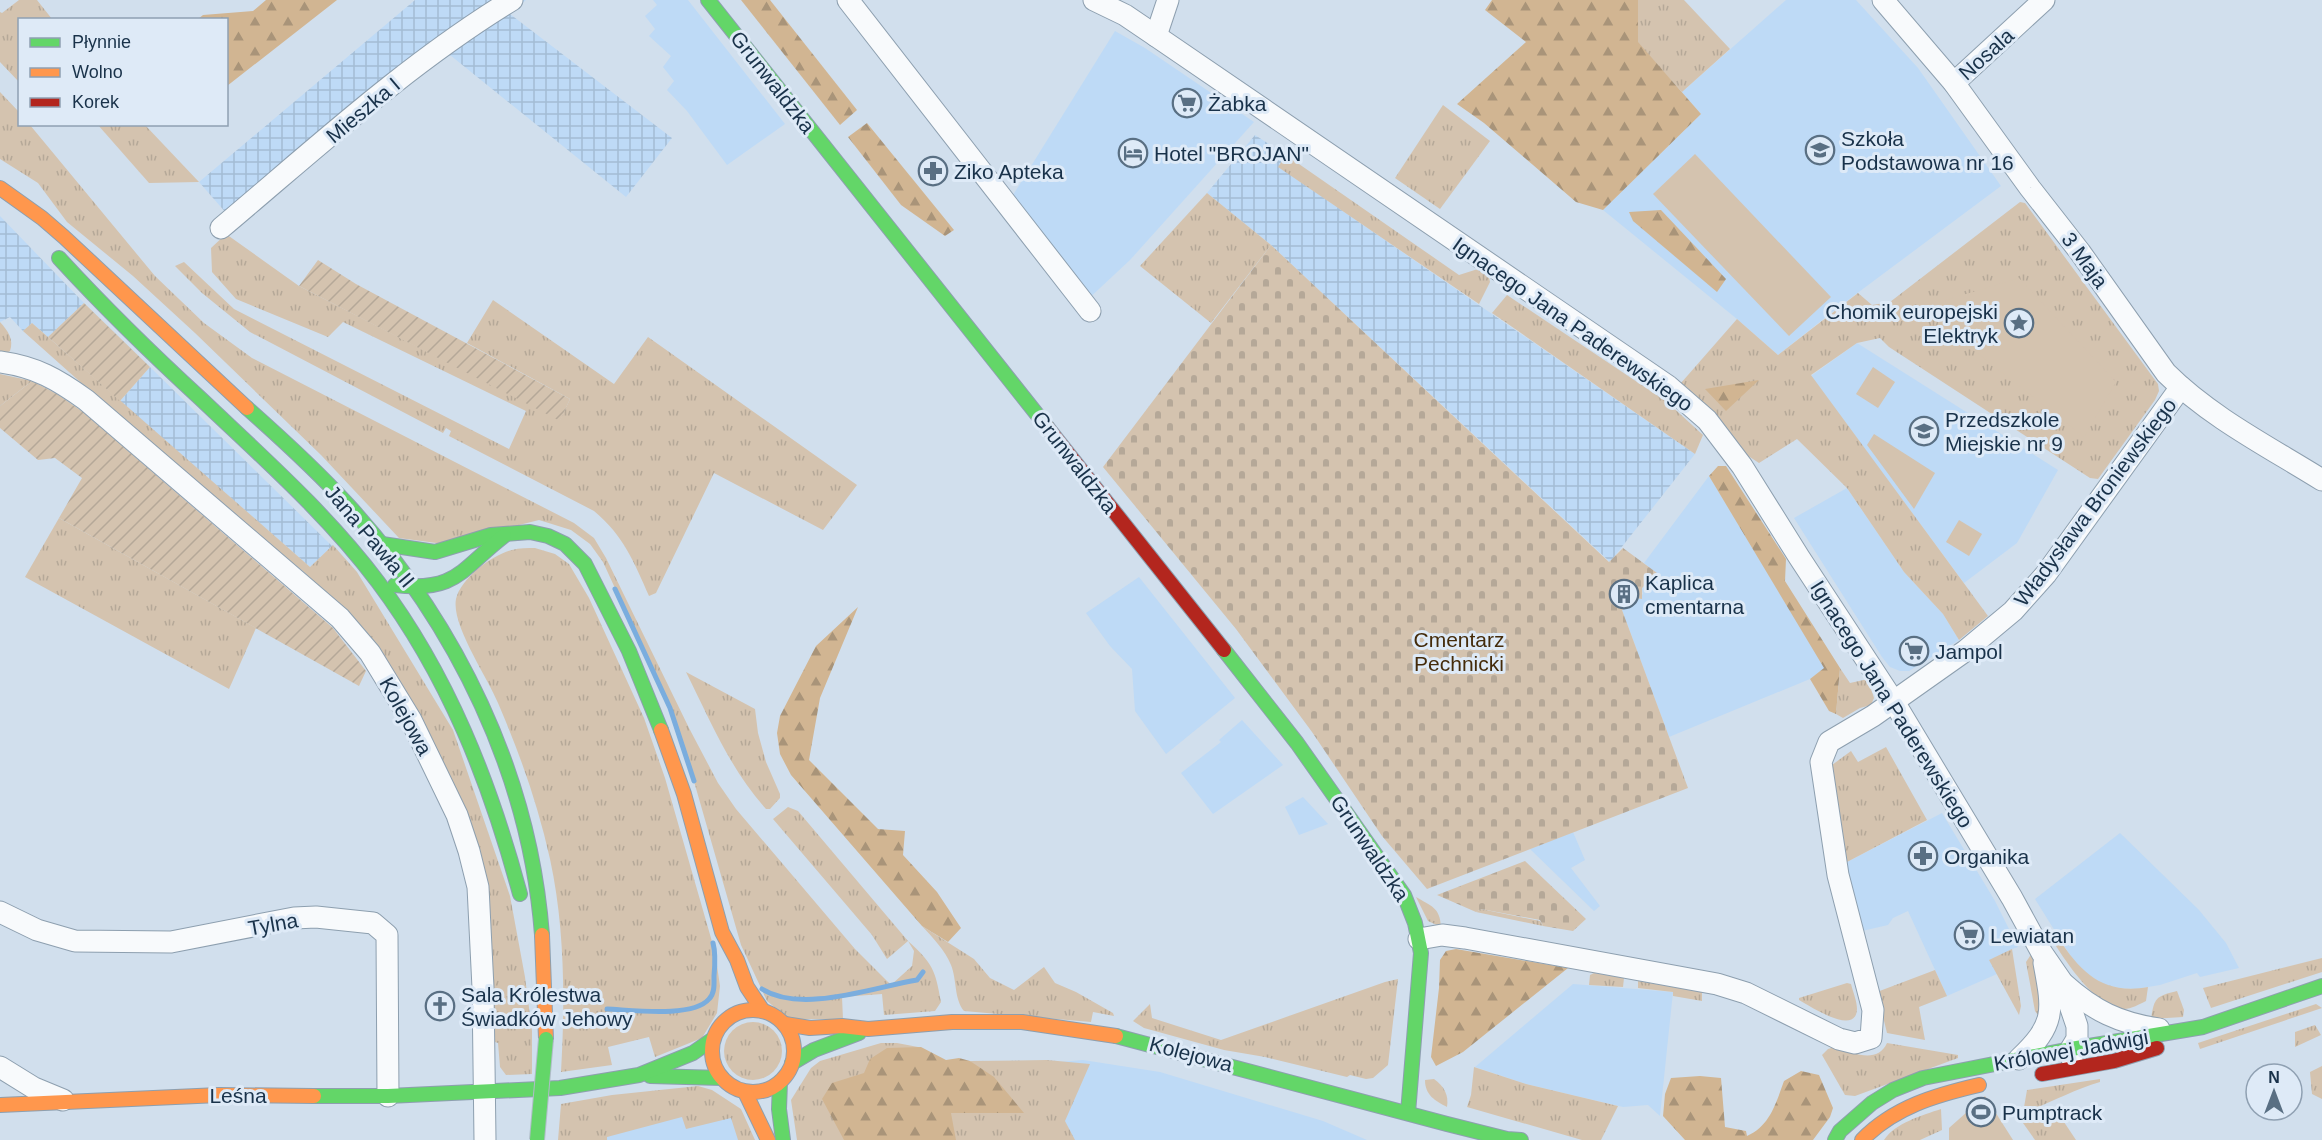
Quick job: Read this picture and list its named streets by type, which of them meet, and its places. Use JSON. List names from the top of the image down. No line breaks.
{"streets":{"street":["Nosala","Grunwaldzka","Mieszka I","3 Maja","Ignacego Jana Paderewskiego","Władysława Broniewskiego","Jana Pawła II","Kolejowa","Tylna","Królowej Jadwigi","Leśna"]},"crossings":[["Nosala","3 Maja"],["Grunwaldzka","Władysława Broniewskiego"],["Grunwaldzka","Kolejowa"],["3 Maja","Władysława Broniewskiego"],["Ignacego Jana Paderewskiego","Władysława Broniewskiego"],["Ignacego Jana Paderewskiego","Królowej Jadwigi"],["Kolejowa","Leśna"],["Tylna","Leśna"]],"parks":["Cmentarz Pechnicki"],"places":{"supermarket":["Żabka","Jampol","Lewiatan"],"school or university":["Szkoła Podstawowa nr 16","Przedszkole Miejskie nr 9"],"hotel":["Hotel \"BROJAN\""],"pharmacy":["Ziko Apteka","Organika"],"place":["Chomik europejski Elektryk"],"building":["Kaplica cmentarna"],"church":["Sala Królestwa Świadków Jehowy"],"sports":["Pumptrack"]},"legend":["Płynnie","Wolno","Korek"],"north":"top"}
